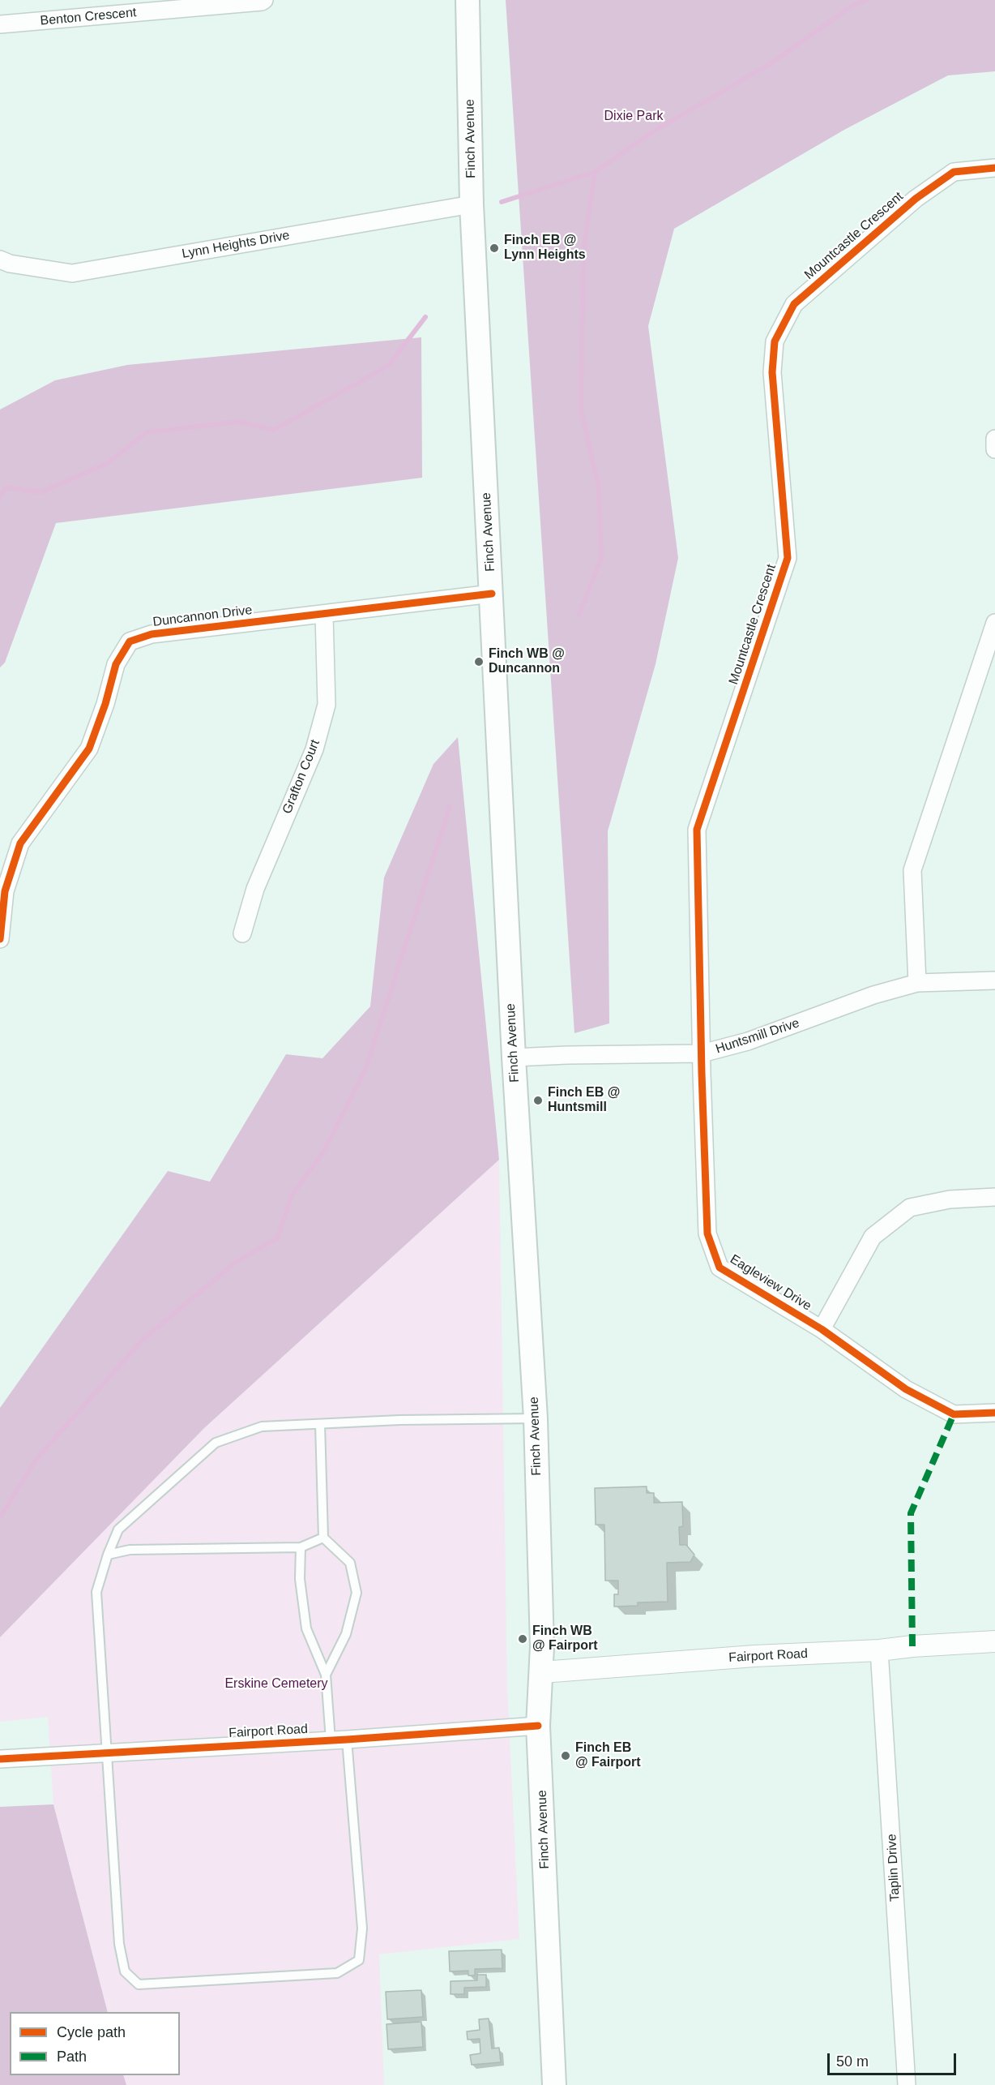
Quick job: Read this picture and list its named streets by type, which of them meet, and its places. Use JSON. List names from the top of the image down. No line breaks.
{"streets":{"main road":["Finch Avenue"],"street":["Benton Crescent","Mountcastle Crescent","Lynn Heights Drive","Duncannon Drive","Grafton Court","Huntsmill Drive","Eagleview Drive","Fairport Road","Taplin Drive"]},"crossings":[["Finch Avenue","Lynn Heights Drive"],["Finch Avenue","Duncannon Drive"],["Finch Avenue","Huntsmill Drive"],["Finch Avenue","Fairport Road"],["Mountcastle Crescent","Huntsmill Drive"],["Mountcastle Crescent","Eagleview Drive"],["Duncannon Drive","Grafton Court"],["Huntsmill Drive","Eagleview Drive"],["Fairport Road","Taplin Drive"]],"parks":["Dixie Park","Erskine Cemetery"],"places":["Finch EB @ Lynn Heights","Finch WB @ Duncannon","Finch EB @ Huntsmill","Finch WB @ Fairport","Finch EB @ Fairport"],"legend":["Cycle path","Path"],"scale_bar":"50 m"}
